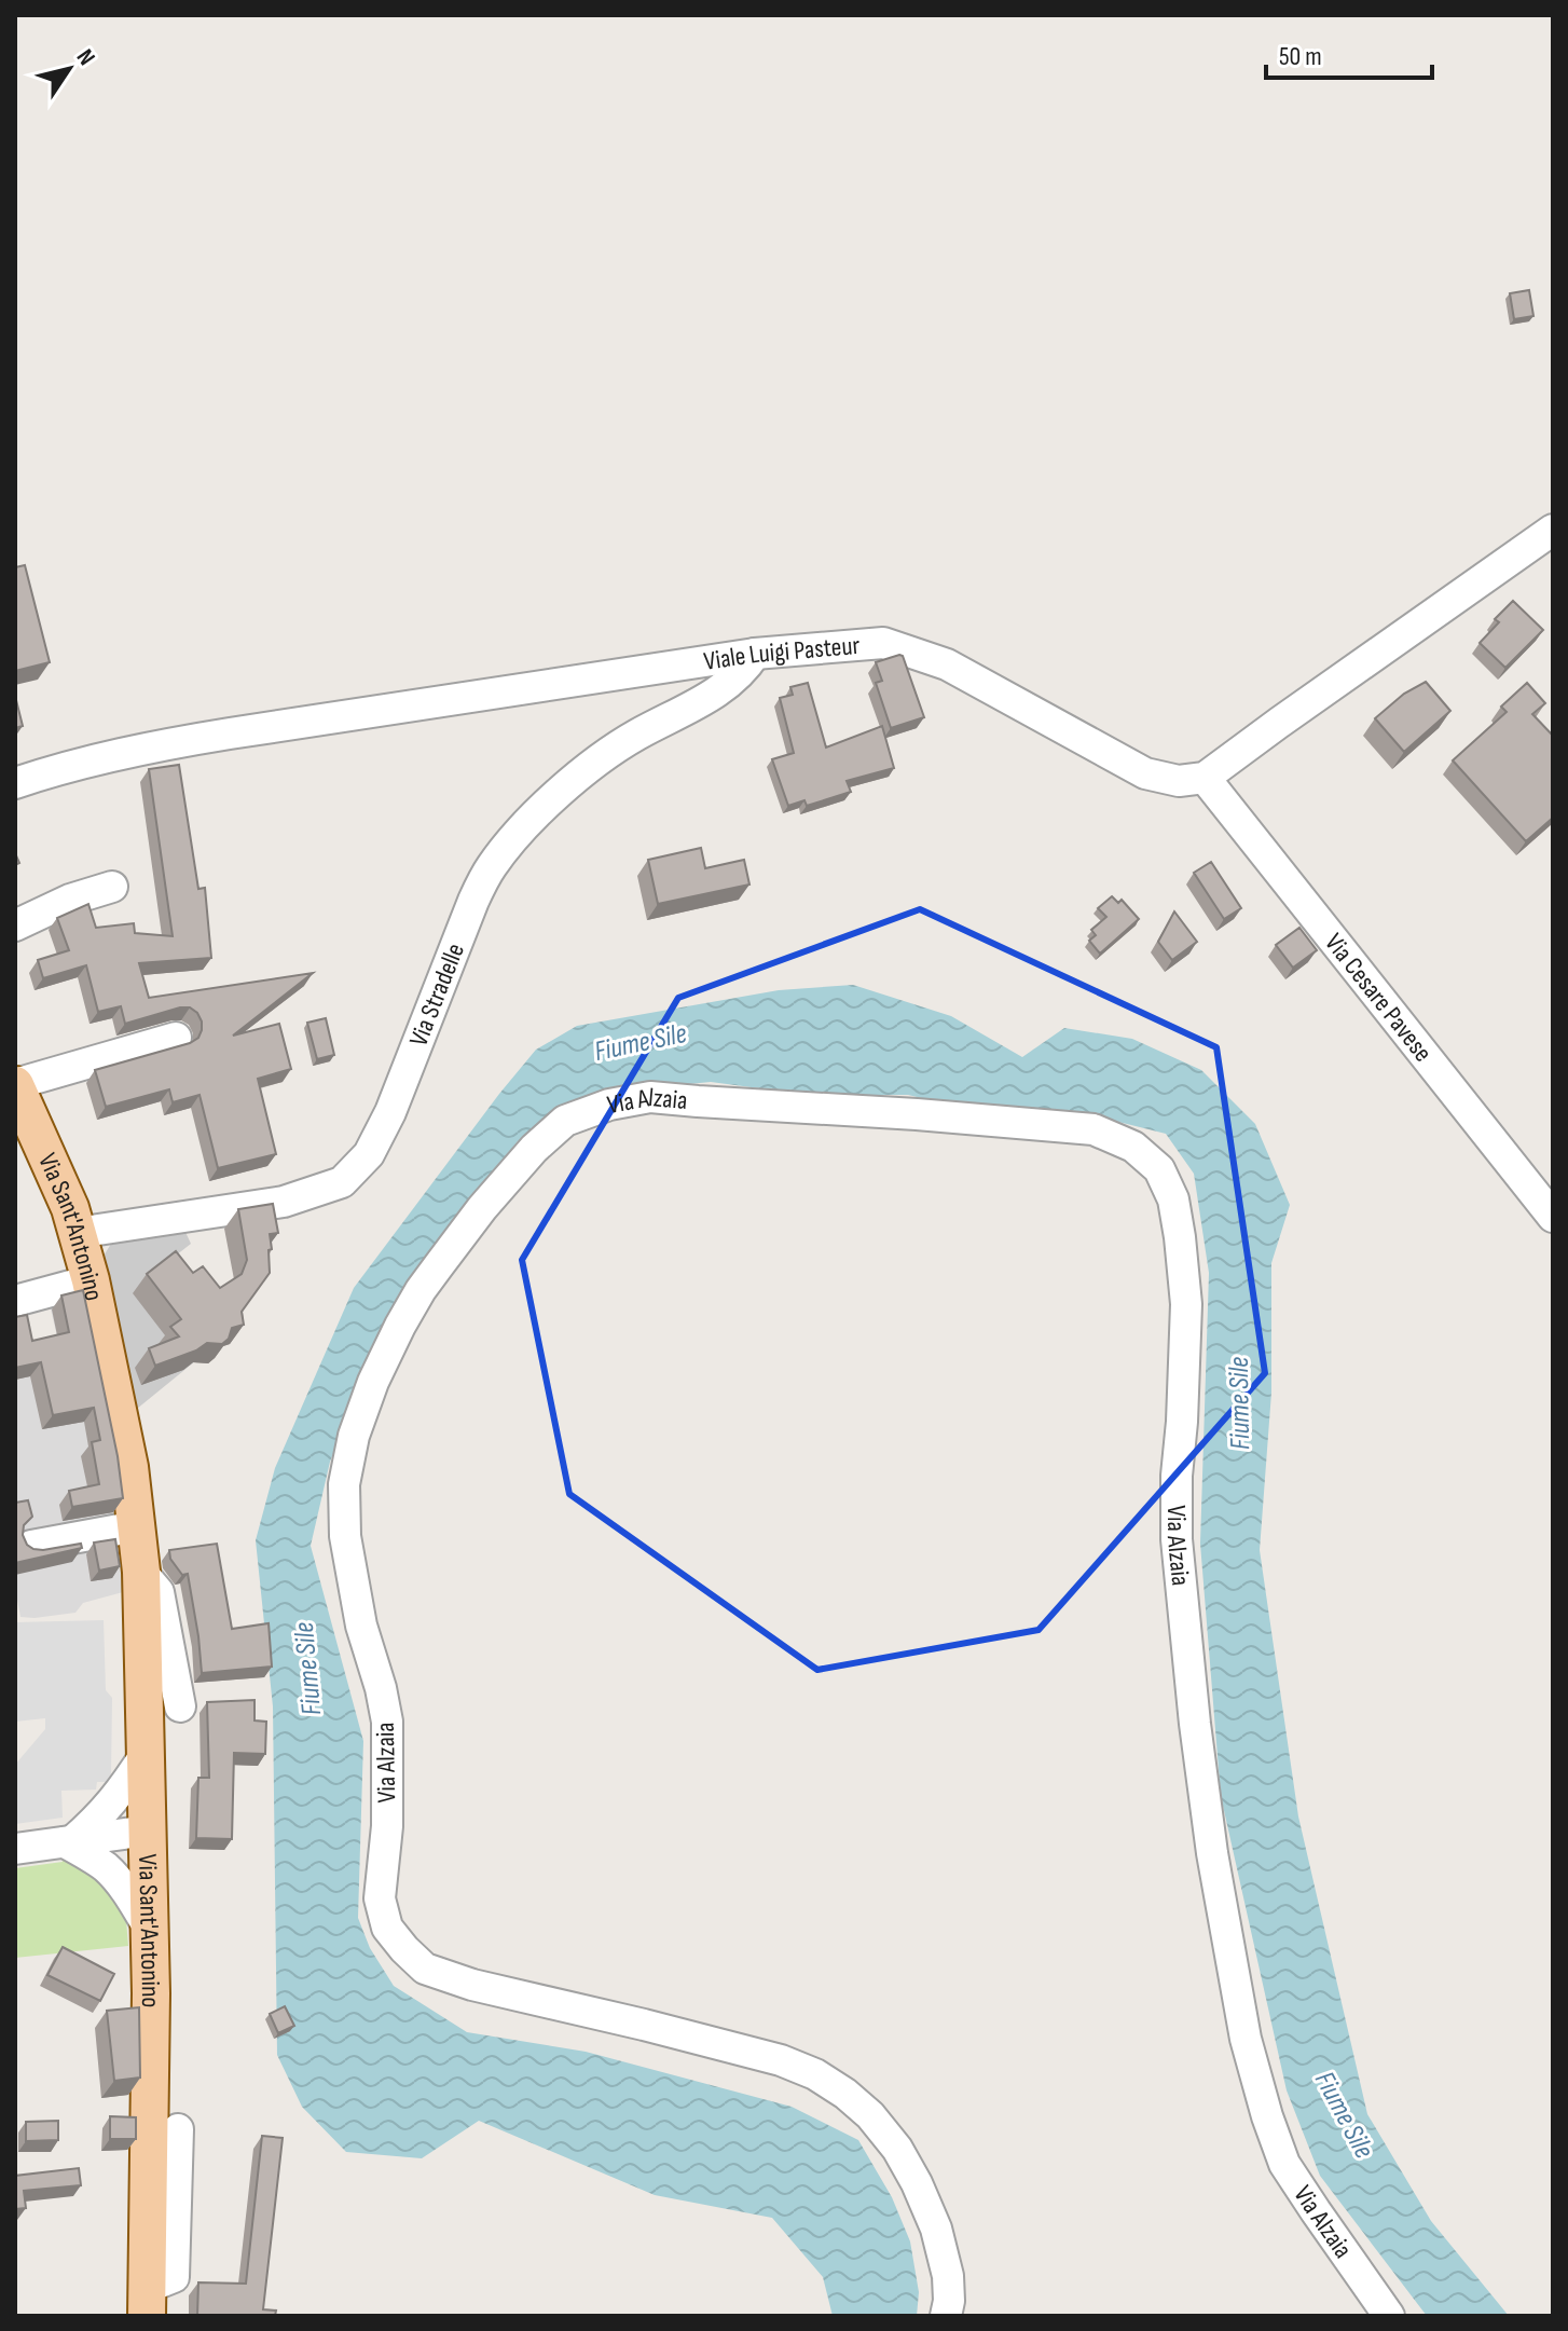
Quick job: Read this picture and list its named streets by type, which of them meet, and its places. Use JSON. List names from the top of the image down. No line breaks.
{"streets":{"main road":["Via Sant'Antonino"],"street":["Viale Luigi Pasteur","Via Stradelle","Via Cesare Pavese","Via Alzaia"]},"crossings":[["Viale Luigi Pasteur","Via Stradelle"],["Viale Luigi Pasteur","Via Cesare Pavese"],["Via Stradelle","Via Sant'Antonino"]],"water":["Fiume Sile"],"scale_bar":"50 m","north":"top right"}
